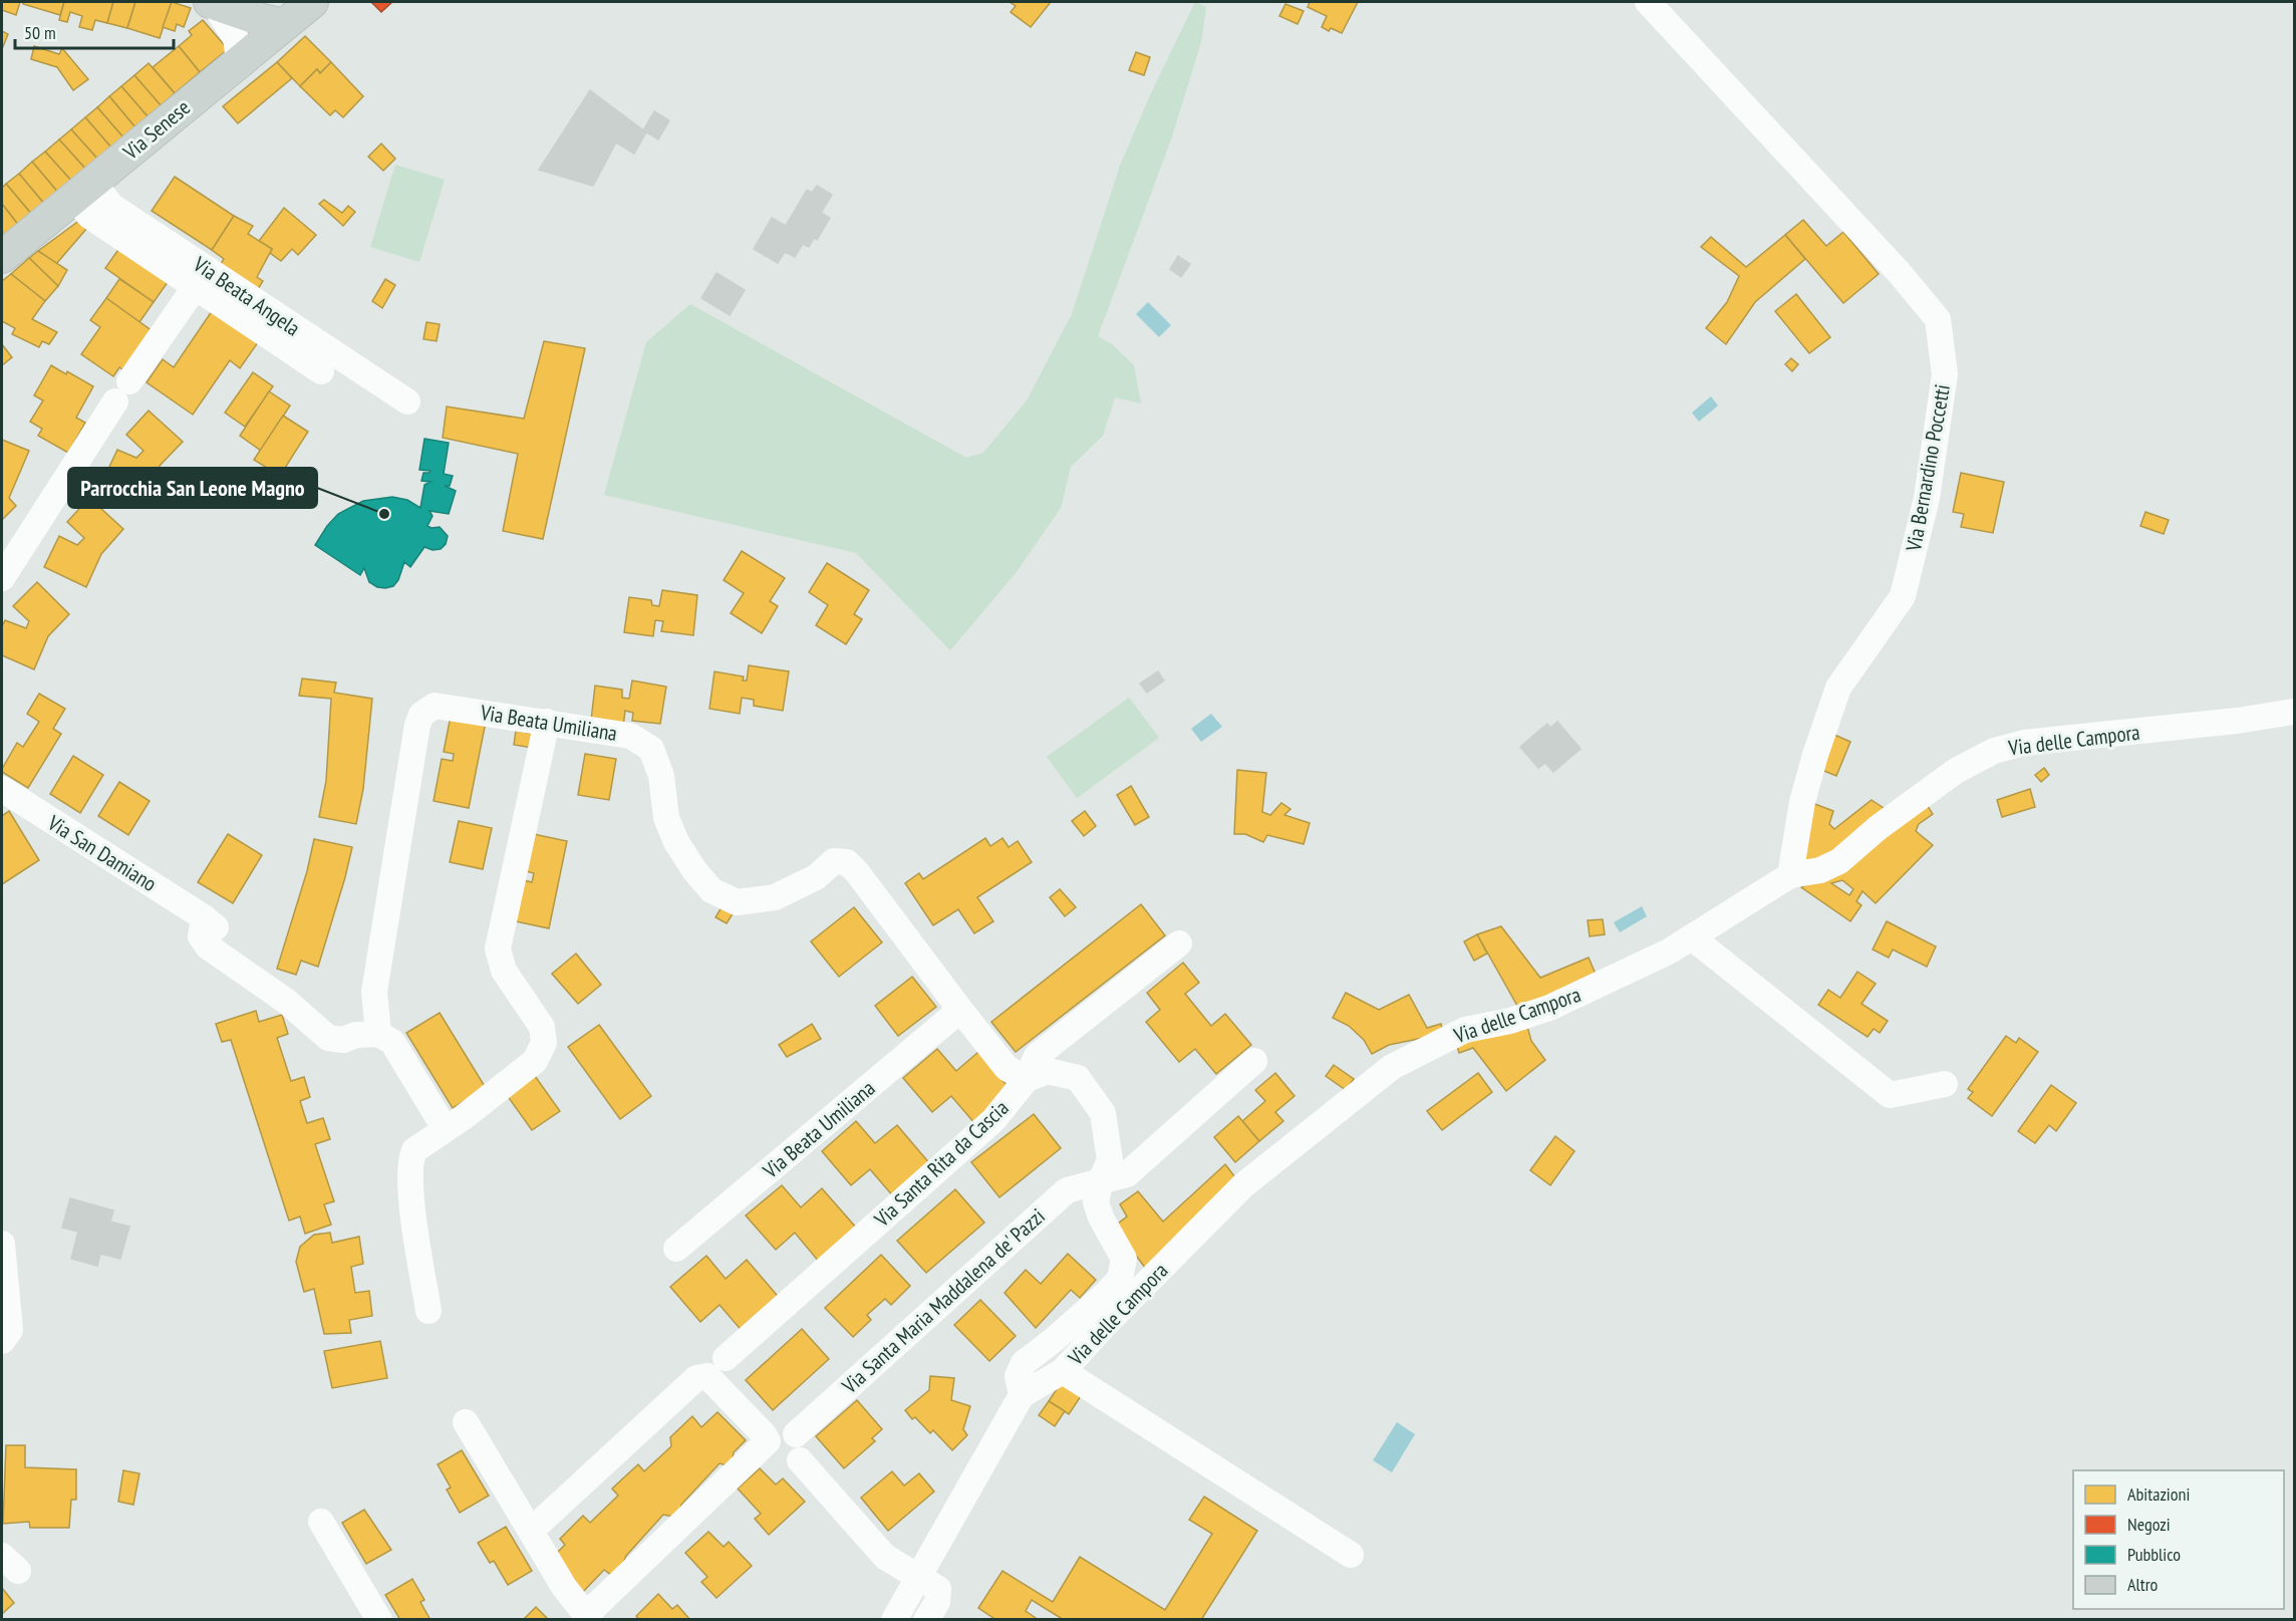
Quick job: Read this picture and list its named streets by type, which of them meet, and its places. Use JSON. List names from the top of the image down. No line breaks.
{"streets":{"main road":["Via Senese"],"street":["Via Beata Angela","Via Bernardino Poccetti","Via Beata Umiliana","Via delle Campora","Via San Damiano","Via Santa Rita da Cascia","Via Santa Maria Maddalena de' Pazzi"]},"crossings":[["Via Senese","Via Beata Angela"],["Via Bernardino Poccetti","Via delle Campora"],["Via Beata Umiliana","Via San Damiano"],["Via Beata Umiliana","Via Santa Rita da Cascia"]],"places":["Parrocchia San Leone Magno"],"legend":["Abitazioni","Negozi","Pubblico","Altro"],"scale_bar":"50 m"}
